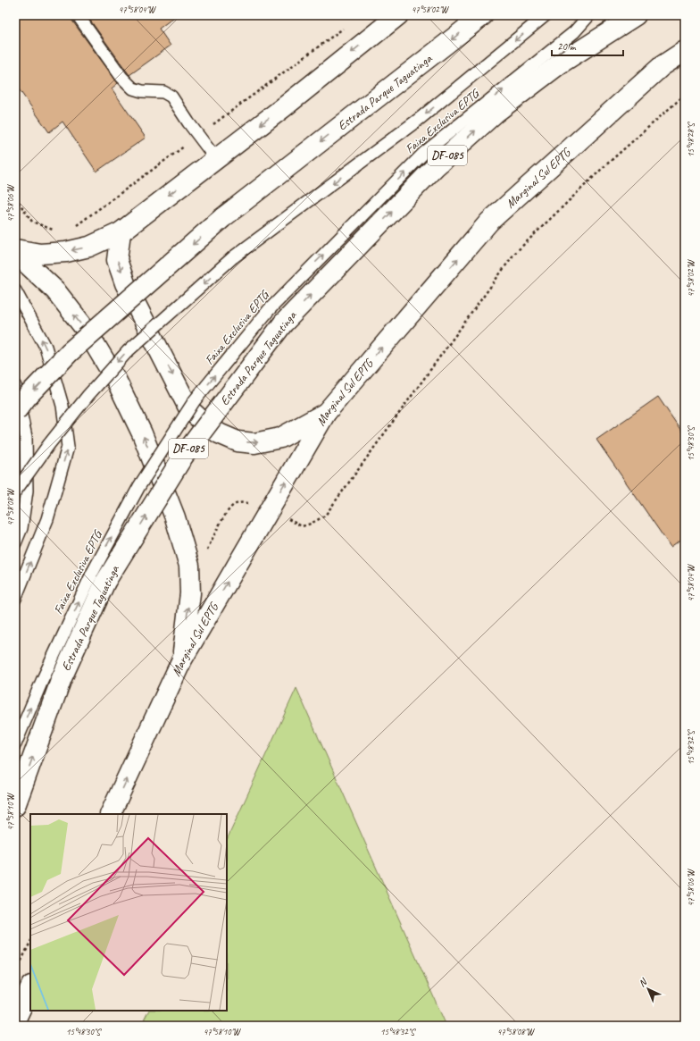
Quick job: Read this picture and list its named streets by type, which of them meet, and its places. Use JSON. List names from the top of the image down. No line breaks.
{"streets":{"main road":["Estrada Parque Taguatinga","DF-085","Marginal Sul EPTG"],"lane":["Faixa Exclusiva EPTG"]},"crossings":[["Estrada Parque Taguatinga","Faixa Exclusiva EPTG"]],"one_way":["Marginal Sul EPTG"],"scale_bar":"20 m","north":"top left","coordinates":["47°58'04\"W","47°58'02\"W","15°48'28\"S","47°58'06\"W","15°48'30\"S","47°58'08\"W","15°48'32\"S","47°58'10\"W"]}
